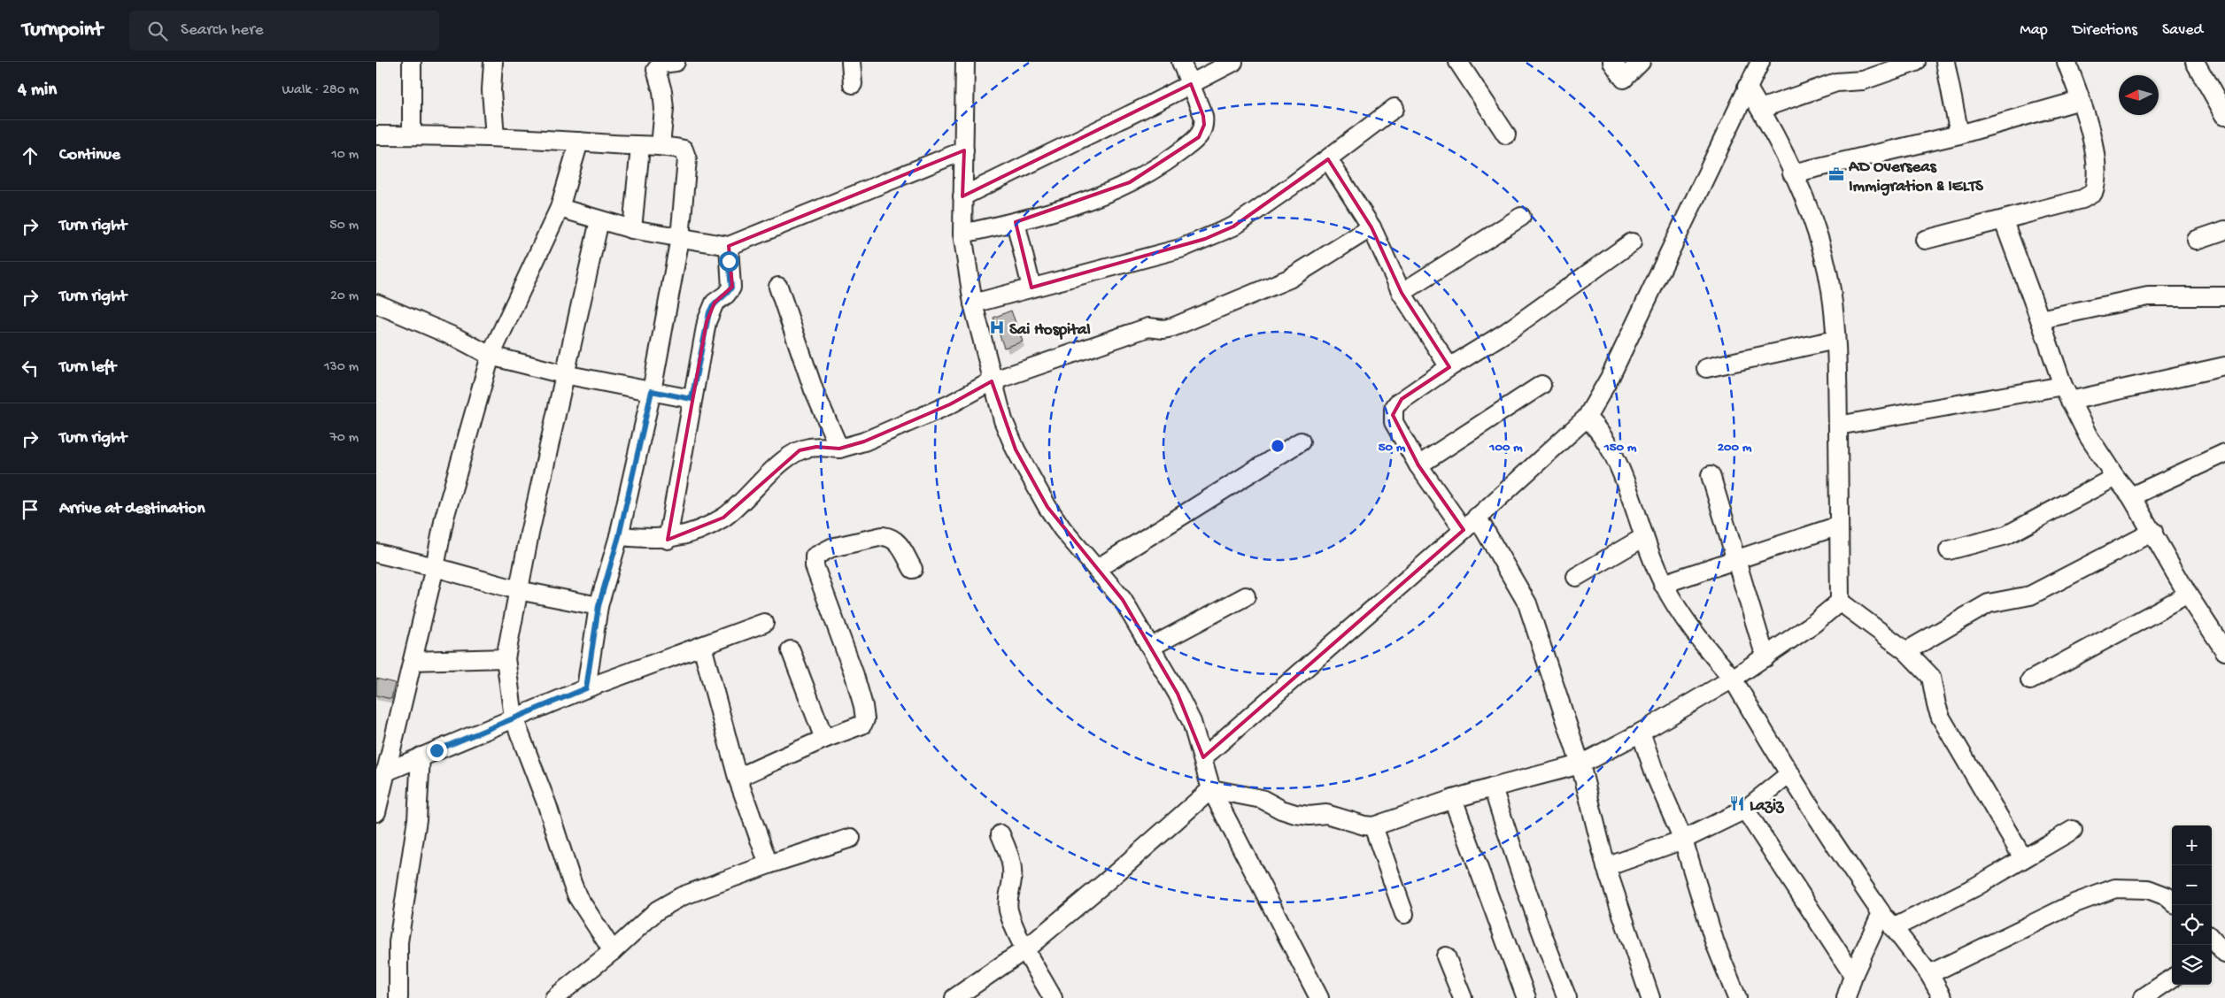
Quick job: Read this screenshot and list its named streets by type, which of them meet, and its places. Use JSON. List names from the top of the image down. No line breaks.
{"places":{"office":["AD Overseas Immigration & IELTS"],"hospital":["Sai Hospital"],"restaurant":["Laziz"]},"north":"left","page":{"header":"Turnpoint","search":"Search here","nav":["Map","Directions","Saved"],"heading":["4 min","Walk · 280 m"],"list":[["Continue","10 m"],["Turn right","50 m"],["Turn right","20 m"],["Turn left","130 m"],["Turn right","70 m"],"Arrive at destination"],"map_buttons":["+","−"]},"rings":["50 m","100 m","150 m","200 m"]}
